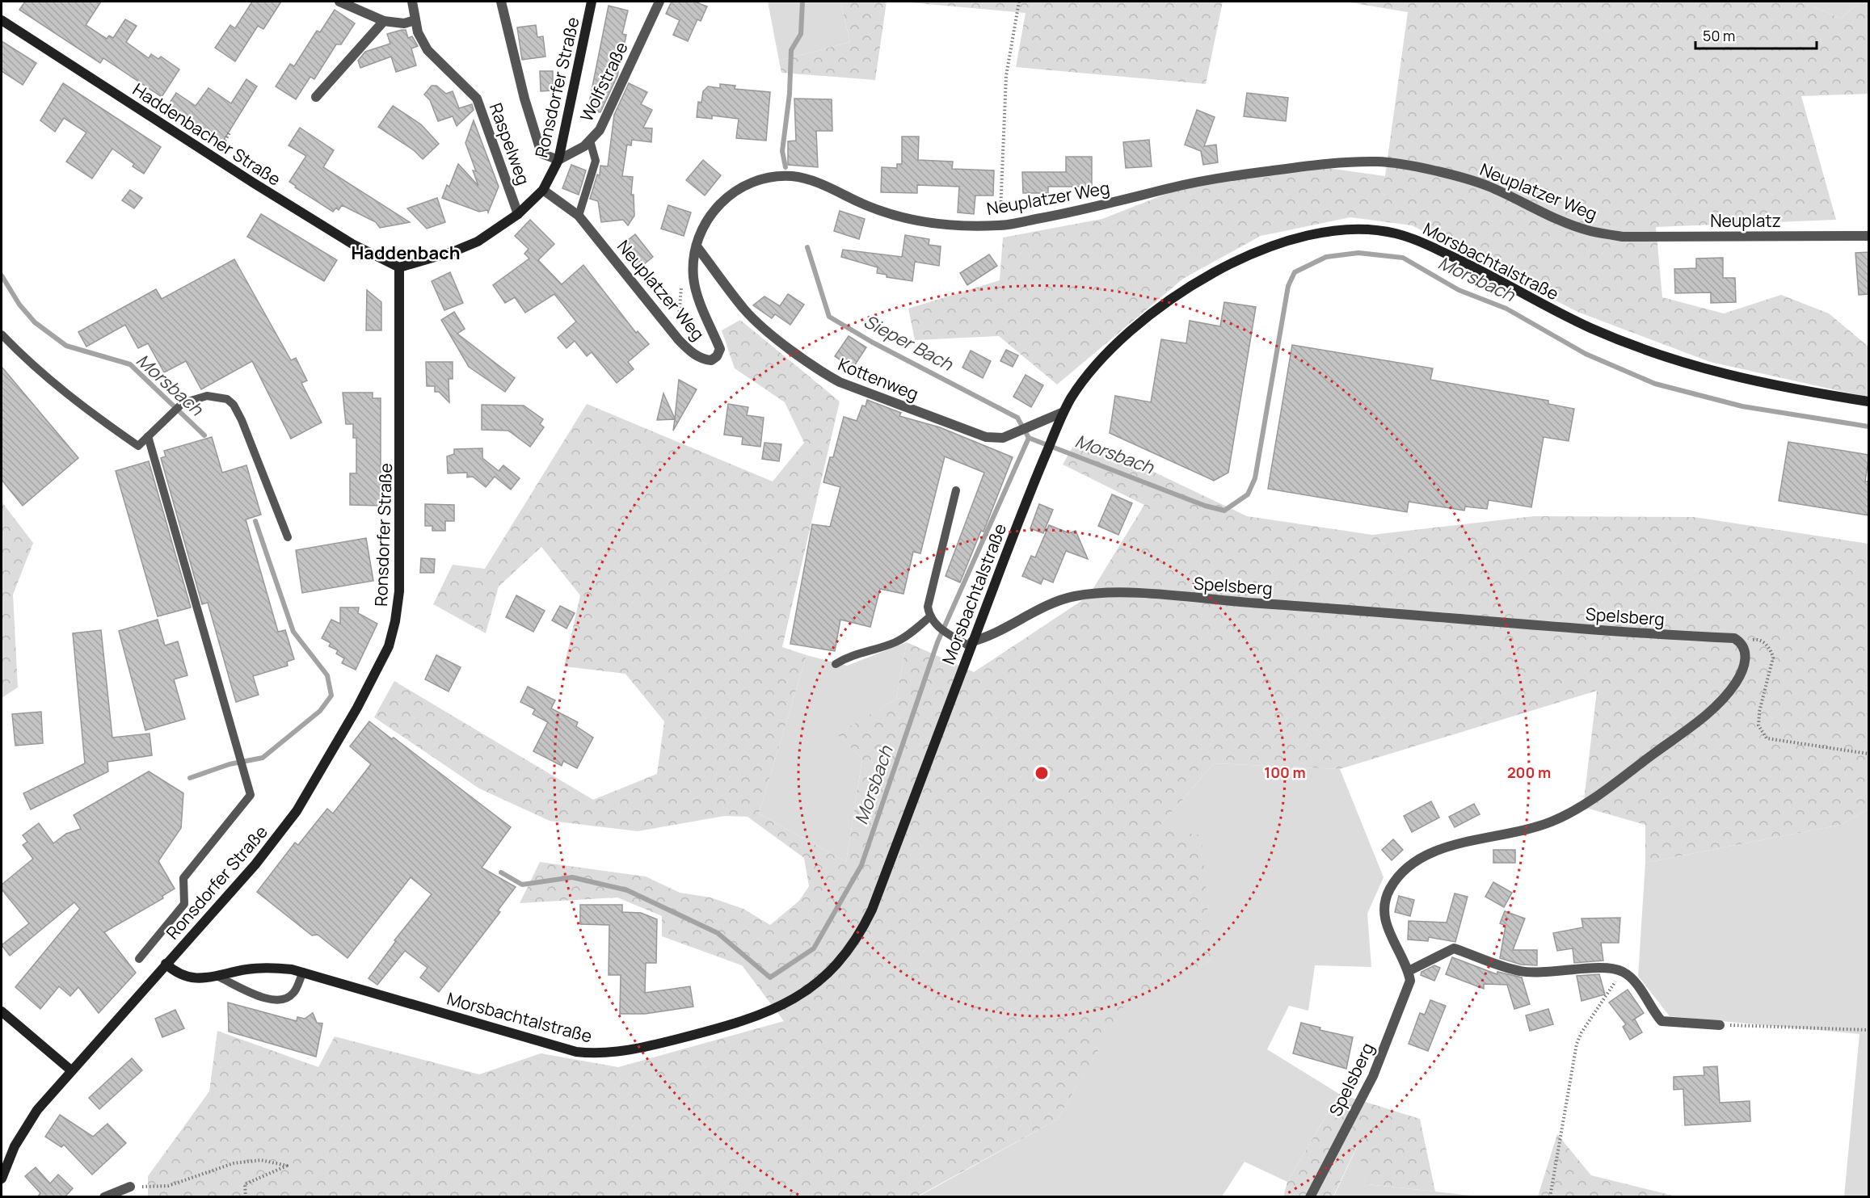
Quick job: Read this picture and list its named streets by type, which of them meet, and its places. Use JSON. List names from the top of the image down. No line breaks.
{"streets":{"main road":["Ronsdorfer Straße","Haddenbacher Straße","Morsbachtalstraße"],"street":["Wolfstraße","Raspelweg","Neuplatzer Weg","Neuplatz","Kottenweg","Spelsberg"]},"crossings":[["Wolfstraße","Ronsdorfer Straße"],["Ronsdorfer Straße","Haddenbacher Straße"],["Ronsdorfer Straße","Raspelweg"],["Ronsdorfer Straße","Neuplatzer Weg"],["Ronsdorfer Straße","Morsbachtalstraße"],["Neuplatzer Weg","Neuplatz"],["Neuplatzer Weg","Kottenweg"],["Morsbachtalstraße","Kottenweg"],["Morsbachtalstraße","Spelsberg"]],"districts":["Haddenbach"],"water":["Morsbach","Sieper Bach"],"scale_bar":"50 m","rings":["100 m","200 m"]}
